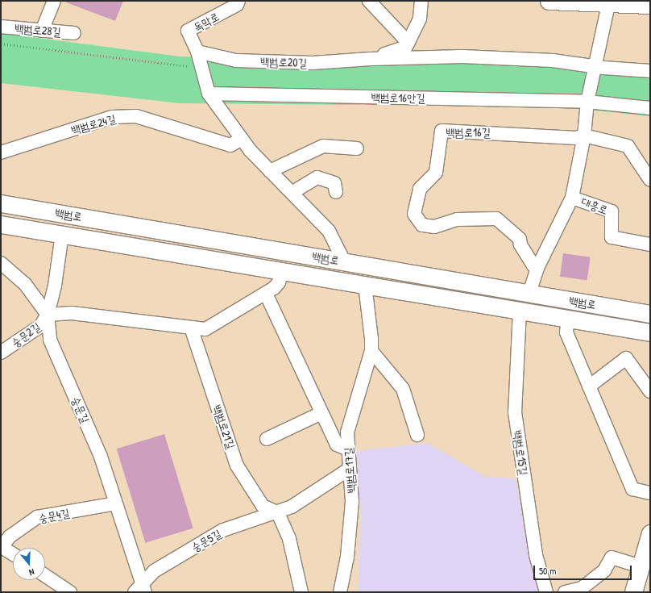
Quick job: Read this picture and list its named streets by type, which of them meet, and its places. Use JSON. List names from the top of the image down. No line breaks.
{"streets":{"main road":["백범로"],"street":["독막로","백범로28길","백범로20길","백범로16안길","백범로24길","백범로16길","대흥로","숭문2길","숭문길","백범로21길","백범로15길","백범로17길","숭문4길","숭문5길"]},"crossings":[["독막로","백범로20길"],["백범로","숭문길"],["백범로","백범로15길"],["백범로","백범로17길"],["숭문2길","숭문길"],["숭문길","숭문4길"],["숭문길","숭문5길"],["백범로21길","숭문5길"],["백범로17길","숭문5길"]],"scale_bar":"50 m","north":"bottom"}
